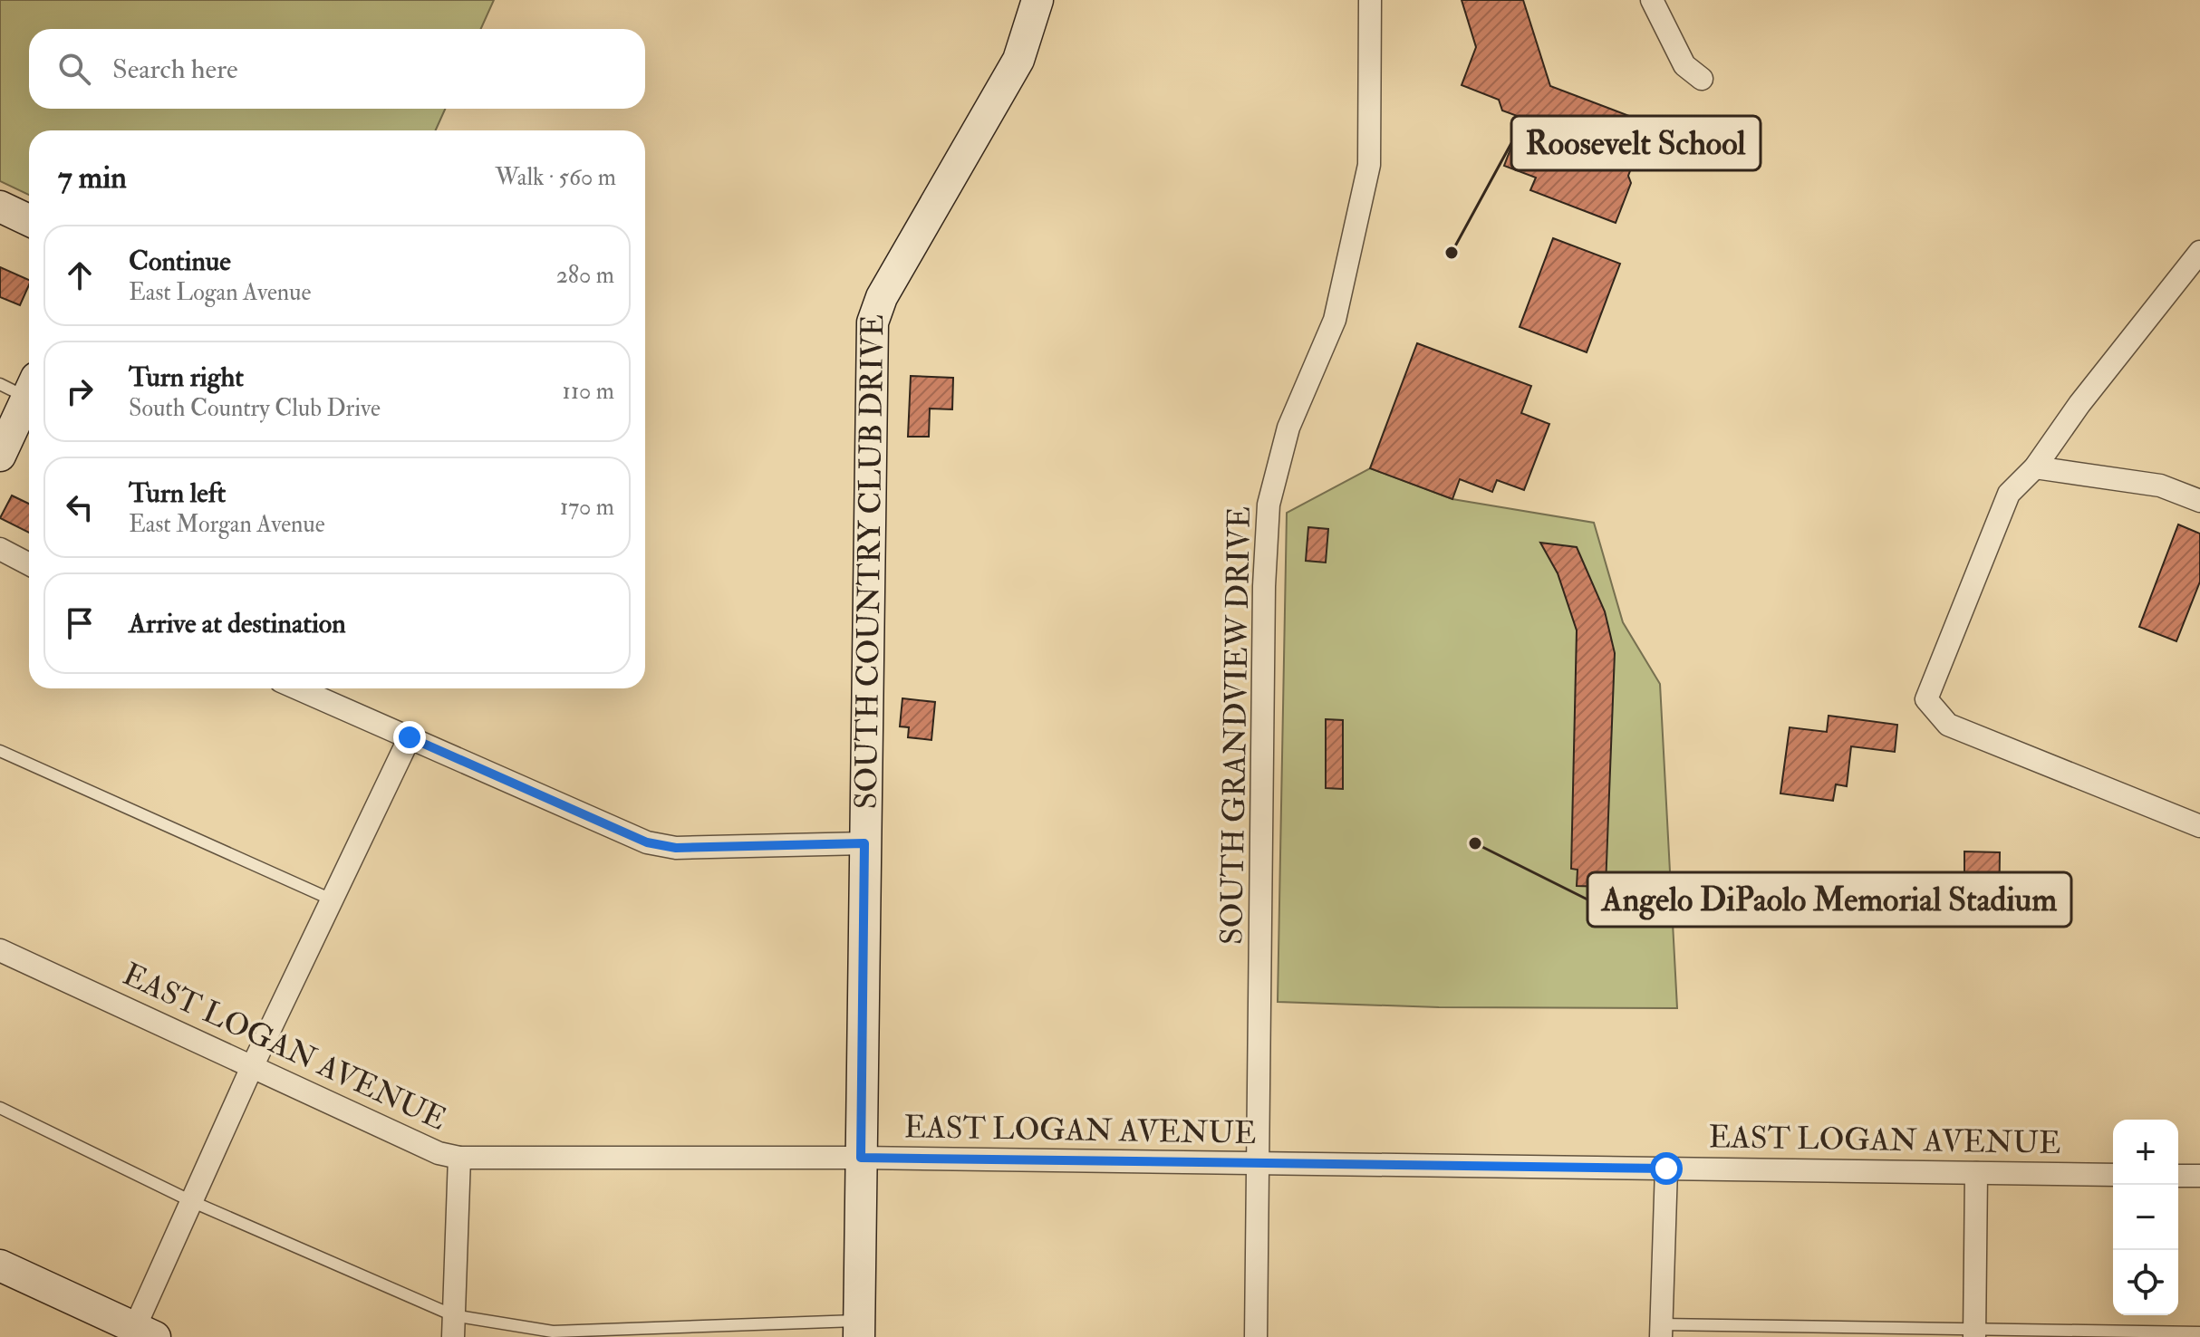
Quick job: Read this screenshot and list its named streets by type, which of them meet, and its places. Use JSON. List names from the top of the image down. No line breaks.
{"streets":{"main road":["SOUTH COUNTRY CLUB DRIVE"],"street":["SOUTH GRANDVIEW DRIVE","EAST LOGAN AVENUE"]},"crossings":[["SOUTH COUNTRY CLUB DRIVE","EAST LOGAN AVENUE"],["SOUTH GRANDVIEW DRIVE","EAST LOGAN AVENUE"]],"places":["Roosevelt School","Angelo DiPaolo Memorial Stadium"],"page":{"search":"Search here","heading":["7 min","Walk · 560 m"],"list":[["Continue","East Logan Avenue","280 m"],["Turn right","South Country Club Drive","110 m"],["Turn left","East Morgan Avenue","170 m"],"Arrive at destination"],"map_buttons":["+","−"]}}
